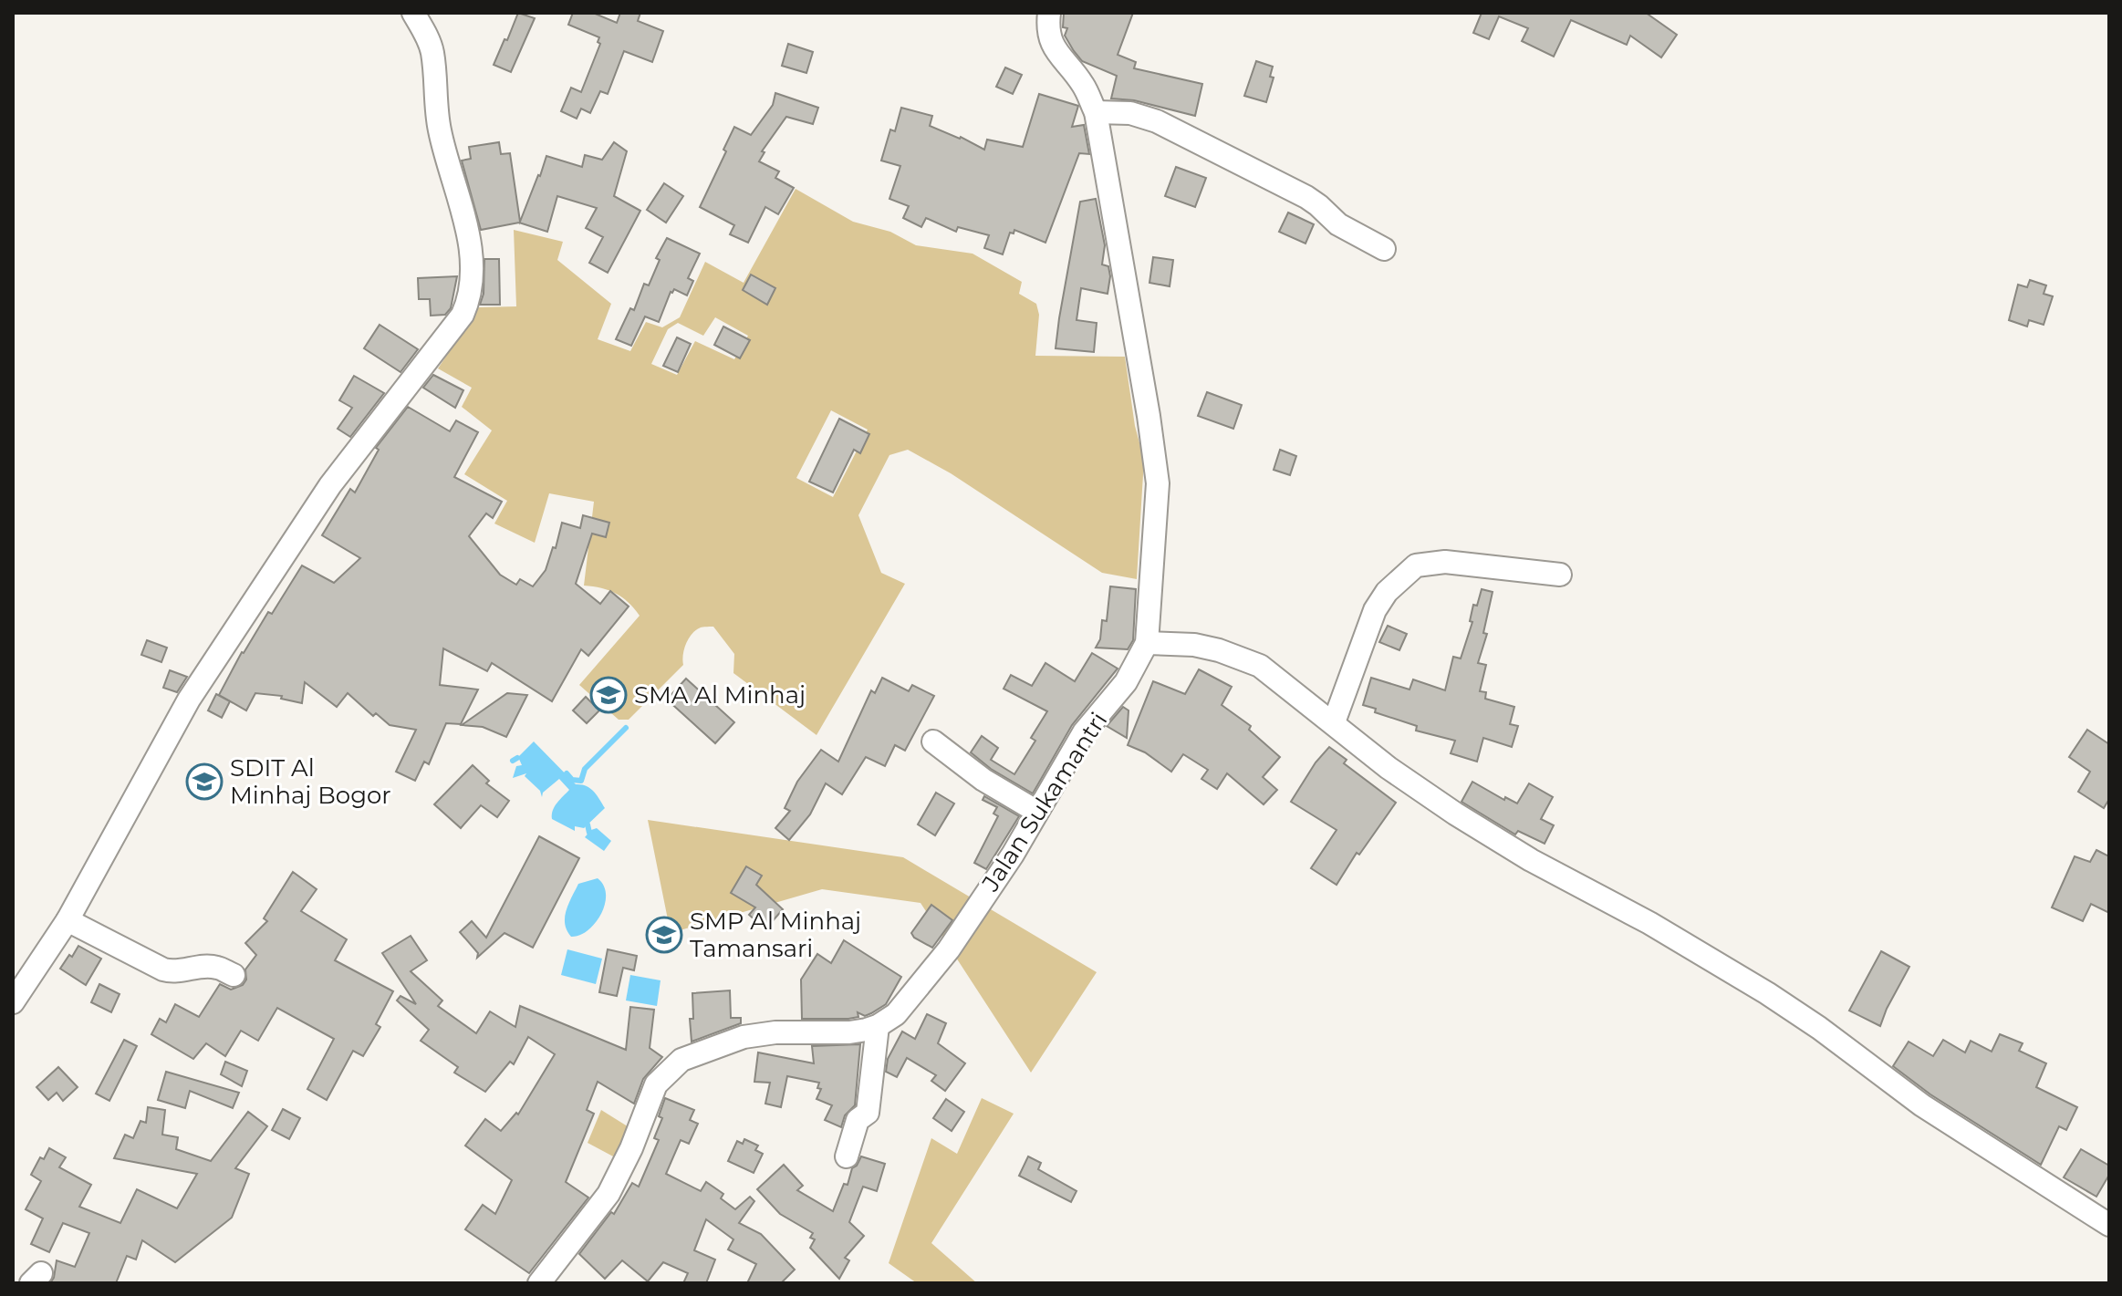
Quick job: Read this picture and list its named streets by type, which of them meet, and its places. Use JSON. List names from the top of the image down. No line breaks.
{"streets":{"street":["Jalan Sukamantri"]},"places":{"school or university":["SMA Al Minhaj","SDIT Al Minhaj Bogor","SMP Al Minhaj Tamansari"]}}
